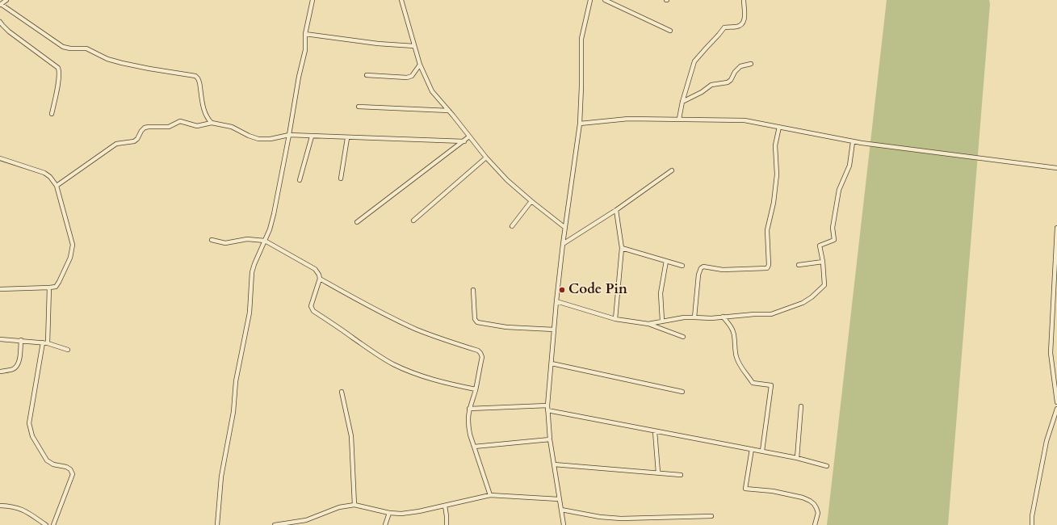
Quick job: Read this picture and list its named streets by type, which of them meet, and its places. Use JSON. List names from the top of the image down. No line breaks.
{"places":["Code Pin"]}
